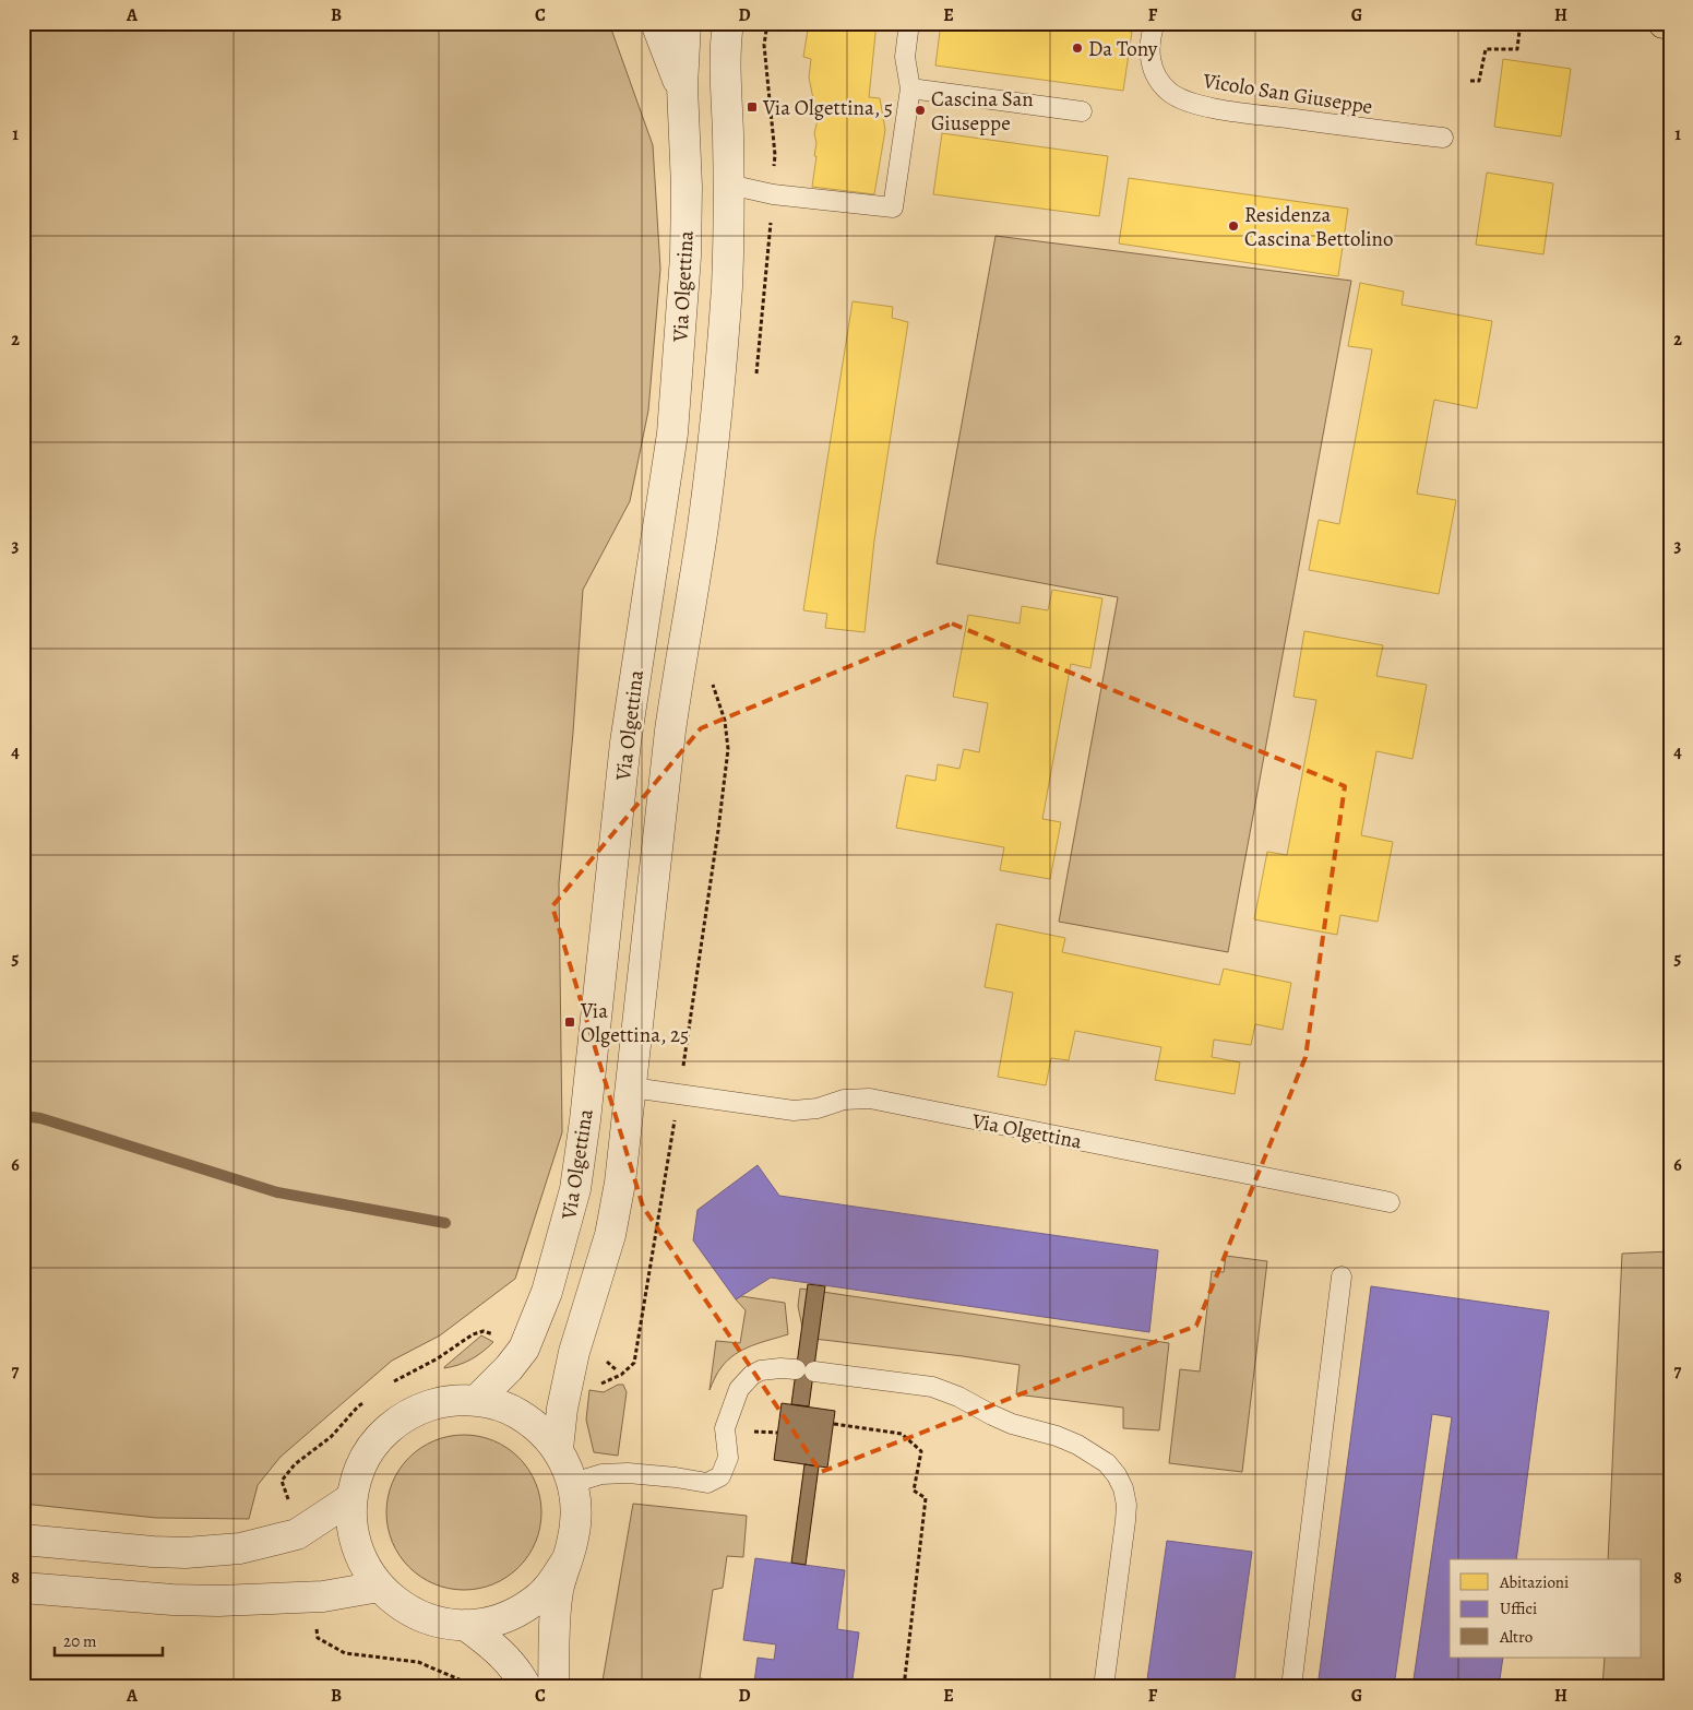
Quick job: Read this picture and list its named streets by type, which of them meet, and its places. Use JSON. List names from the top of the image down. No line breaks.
{"streets":{"street":["Via Olgettina"],"lane":["Vicolo San Giuseppe"]},"places":{"other":["Da Tony","Cascina San Giuseppe","Residenza Cascina Bettolino"],"transit":["Via Olgettina, 5","Via Olgettina, 25"]},"legend":["Abitazioni","Uffici","Altro"],"scale_bar":"20 m","grid":{"columns":["A","B","C","D","E","F","G","H"],"rows":["1","2","3","4","5","6","7","8"]}}
